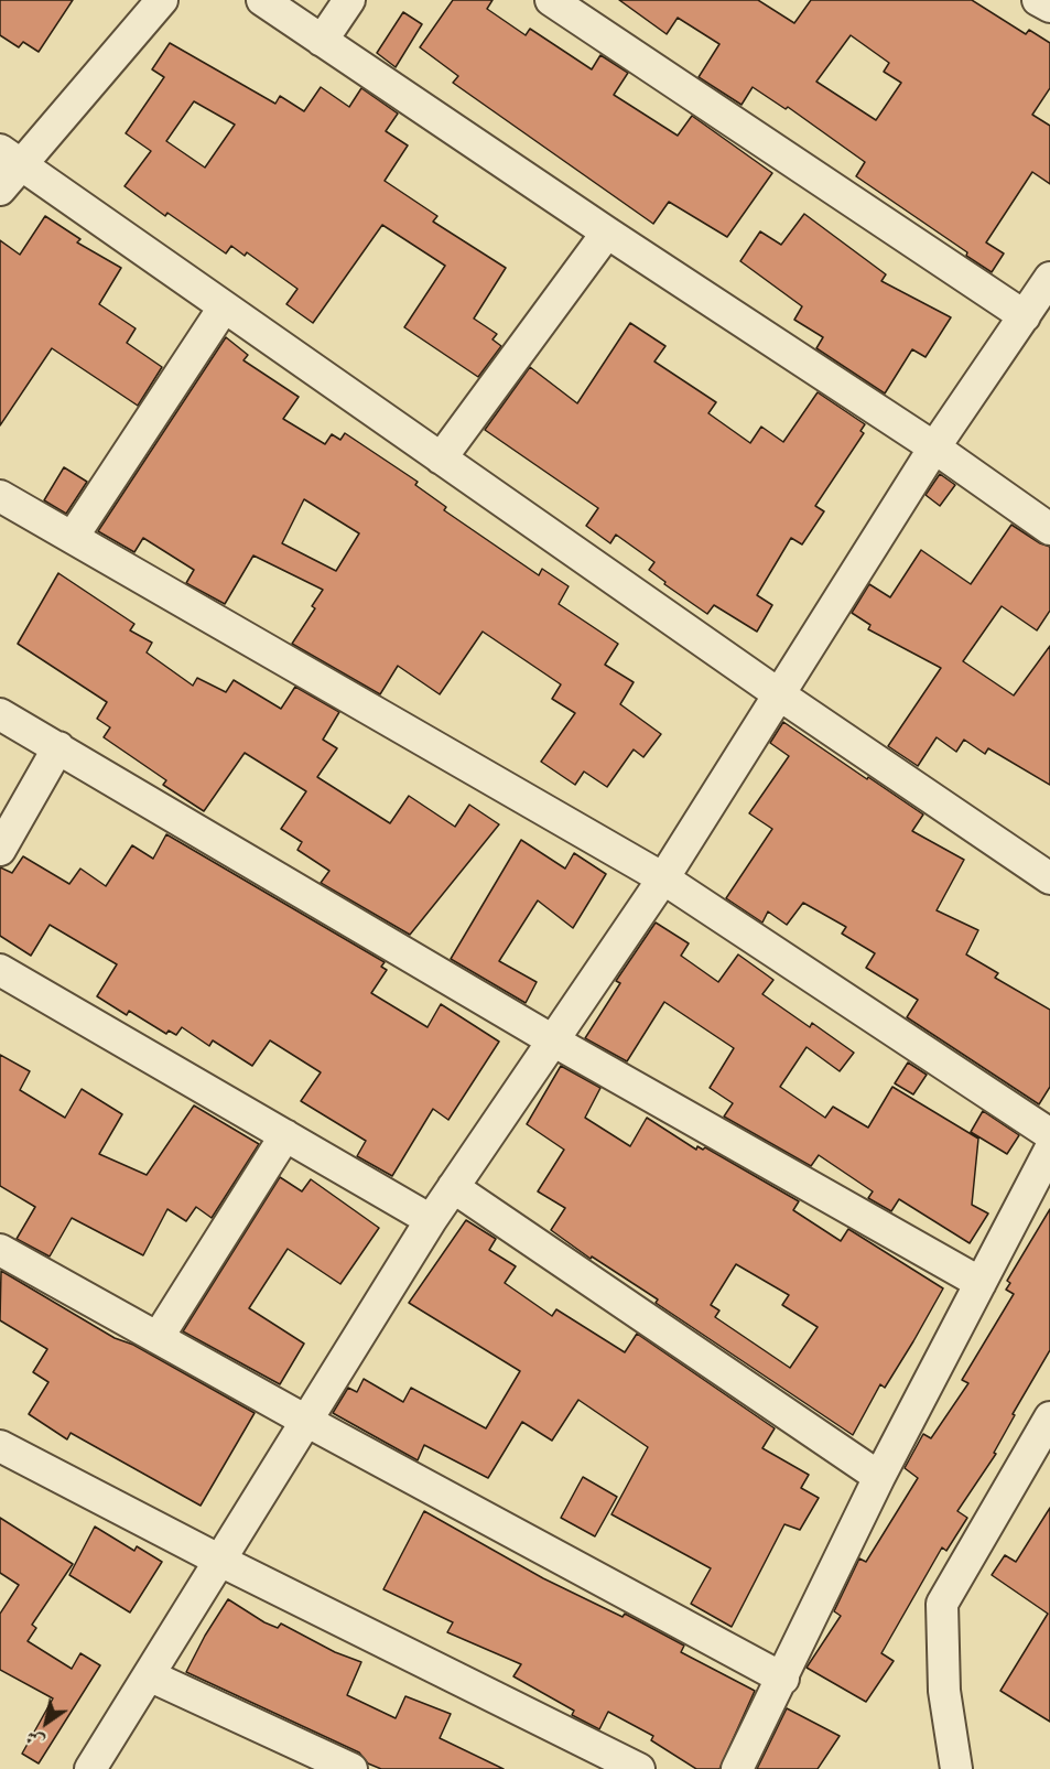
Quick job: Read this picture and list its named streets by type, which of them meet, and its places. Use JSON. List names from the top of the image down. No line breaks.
{"north":"bottom left"}
